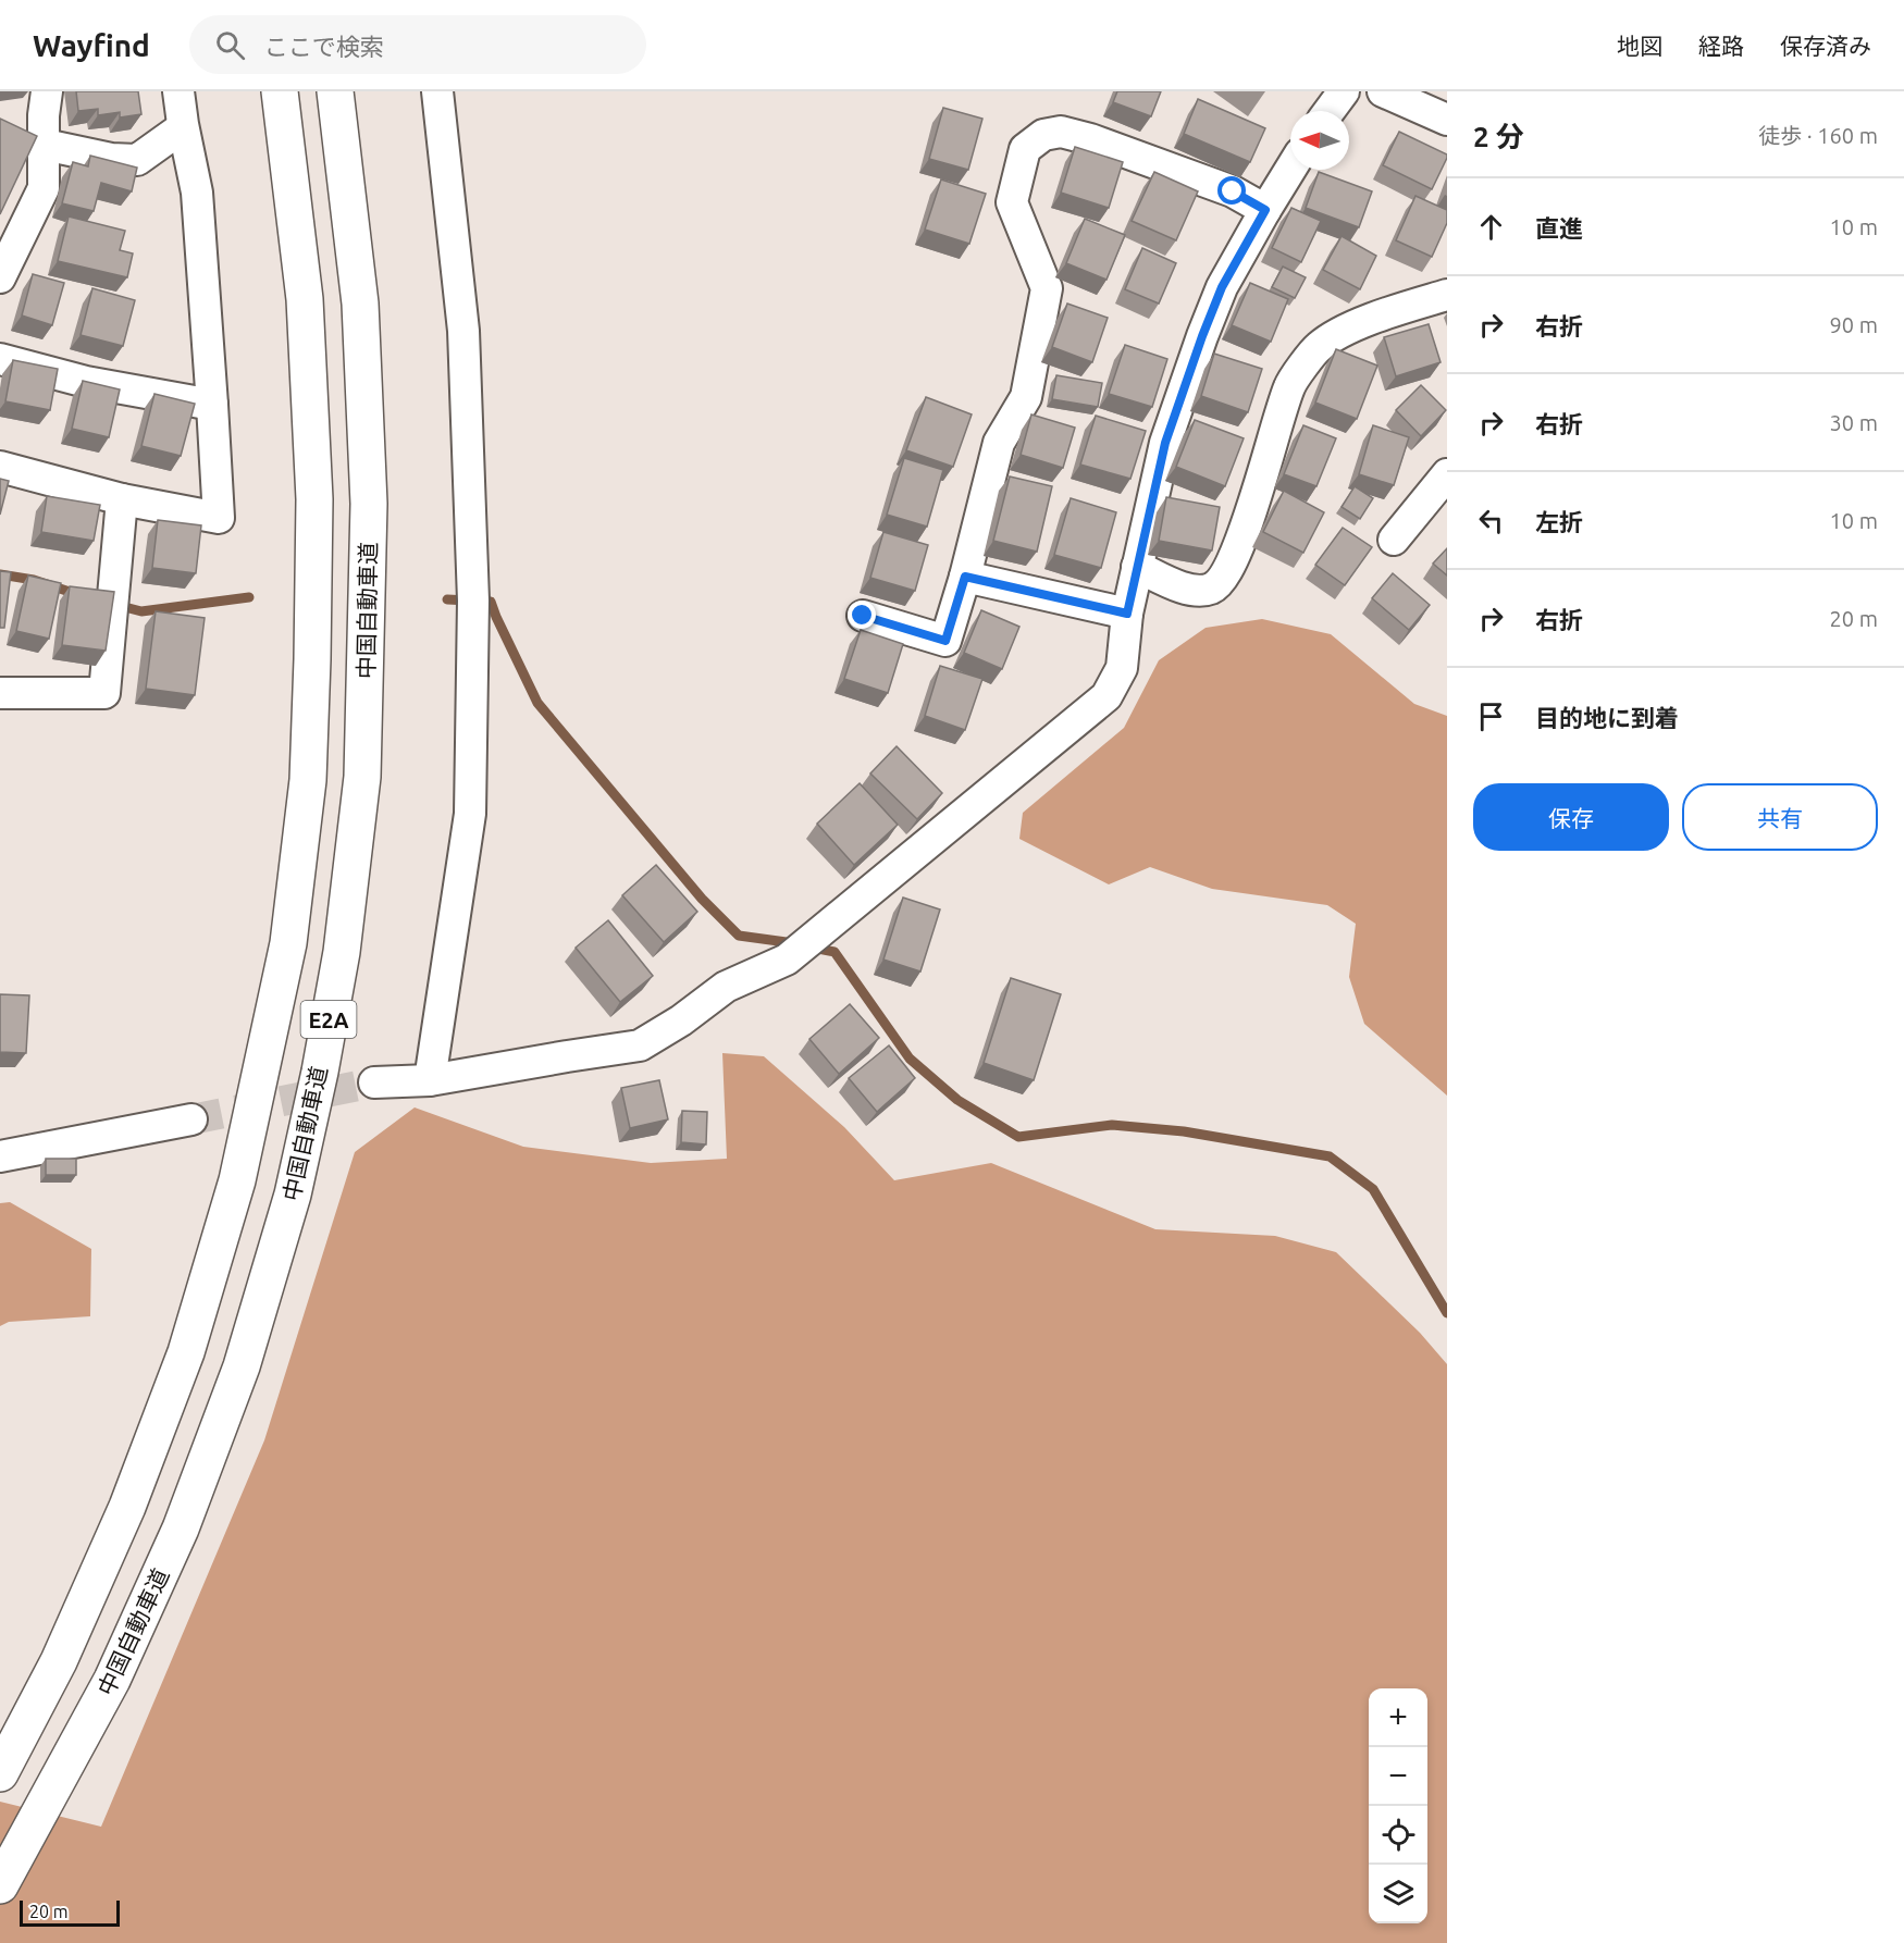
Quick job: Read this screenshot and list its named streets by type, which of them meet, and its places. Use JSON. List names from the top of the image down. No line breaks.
{"streets":{"highway":["中国自動車道","E2A"]},"scale_bar":"20 m","north":"left","page":{"header":"Wayfind","search":"ここで検索","nav":["地図","経路","保存済み"],"heading":["2 分","徒歩 · 160 m"],"list":[["直進","10 m"],["右折","90 m"],["右折","30 m"],["左折","10 m"],["右折","20 m"],"目的地に到着"],"buttons":["保存","共有"],"map_buttons":["+","−"],"scale":"20 m"}}
